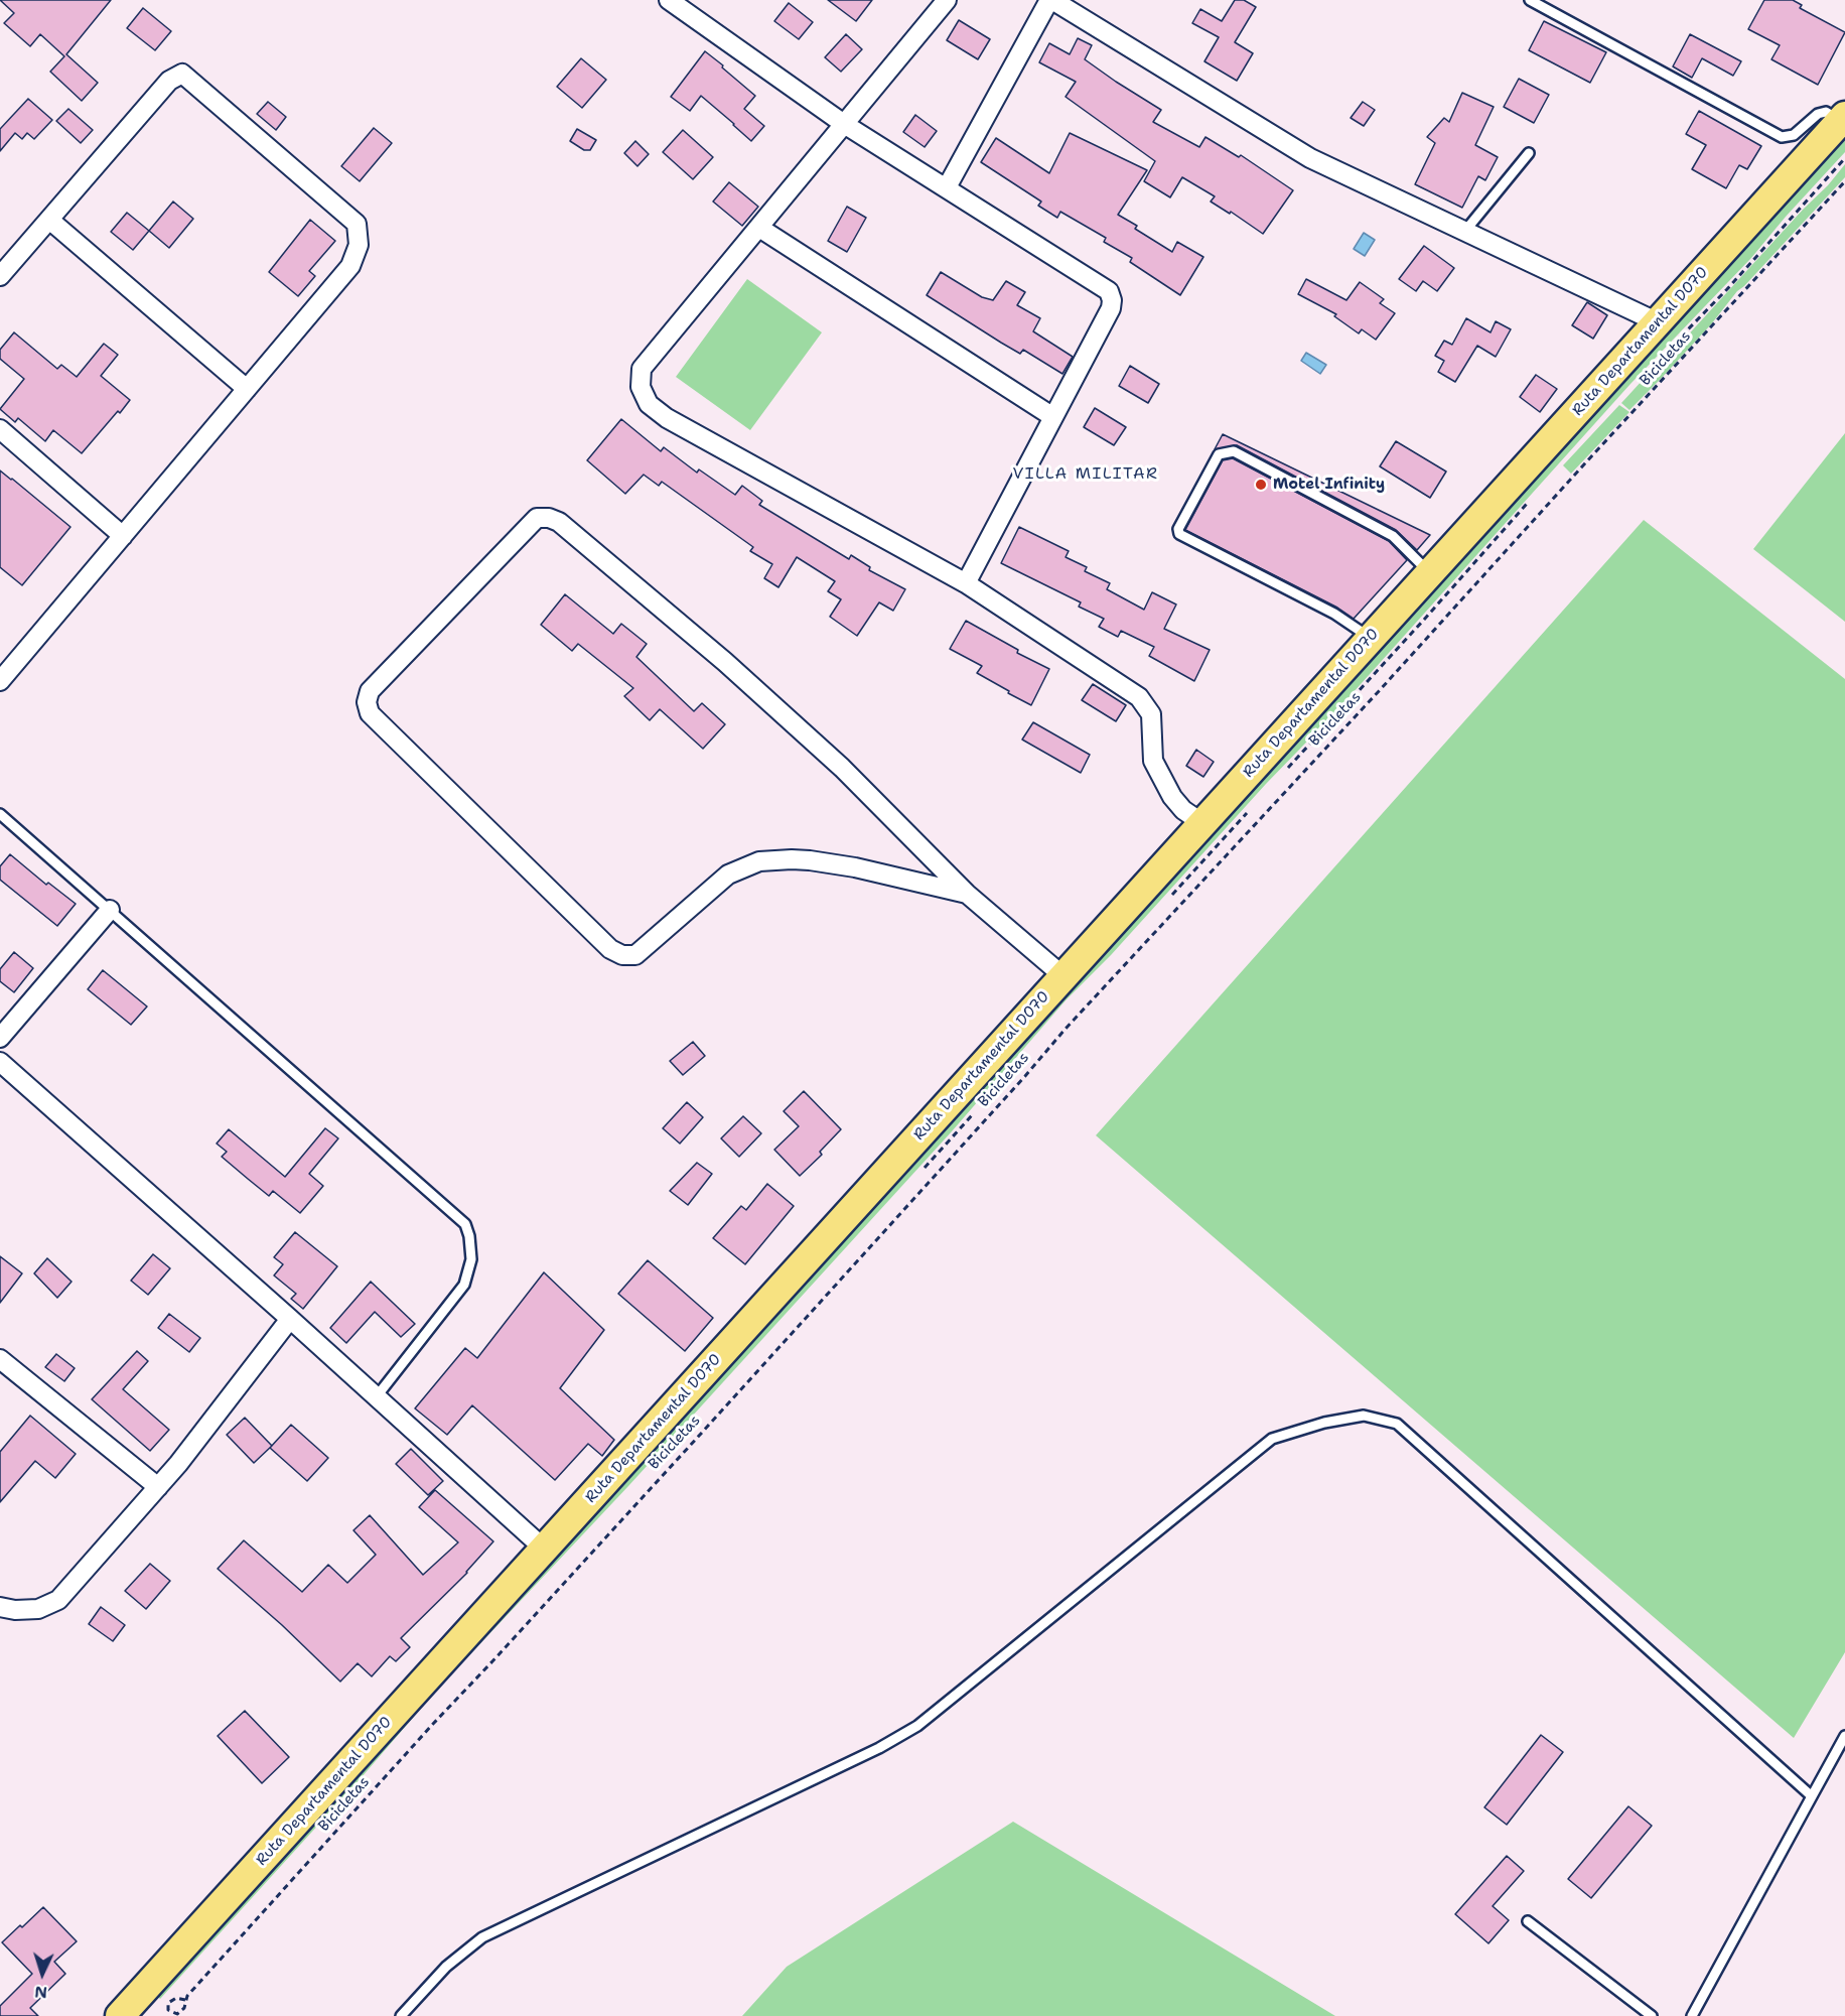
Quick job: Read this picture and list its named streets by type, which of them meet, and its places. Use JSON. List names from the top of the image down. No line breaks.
{"streets":{"main road":["Ruta Departamental D070"],"path":["Bicicletas"]},"districts":["VILLA MILITAR"],"places":["Motel Infinity"],"north":"bottom"}
